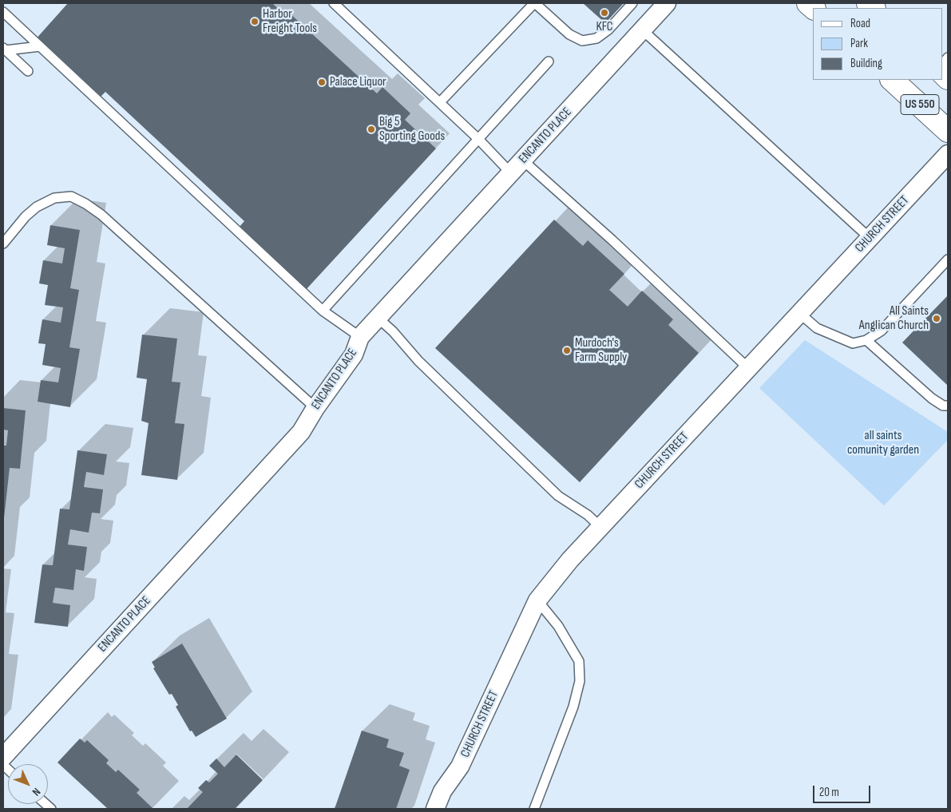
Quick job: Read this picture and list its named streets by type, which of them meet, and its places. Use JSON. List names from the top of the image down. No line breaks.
{"streets":{"highway":["US 550"],"street":["ENCANTO PLACE","CHURCH STREET"]},"parks":["all saints comunity garden"],"places":["KFC","Harbor Freight Tools","Palace Liquor","Big 5 Sporting Goods","All Saints Anglican Church","Murdoch's Farm Supply"],"legend":["Road","Park","Building"],"scale_bar":"20 m","north":"bottom right"}
